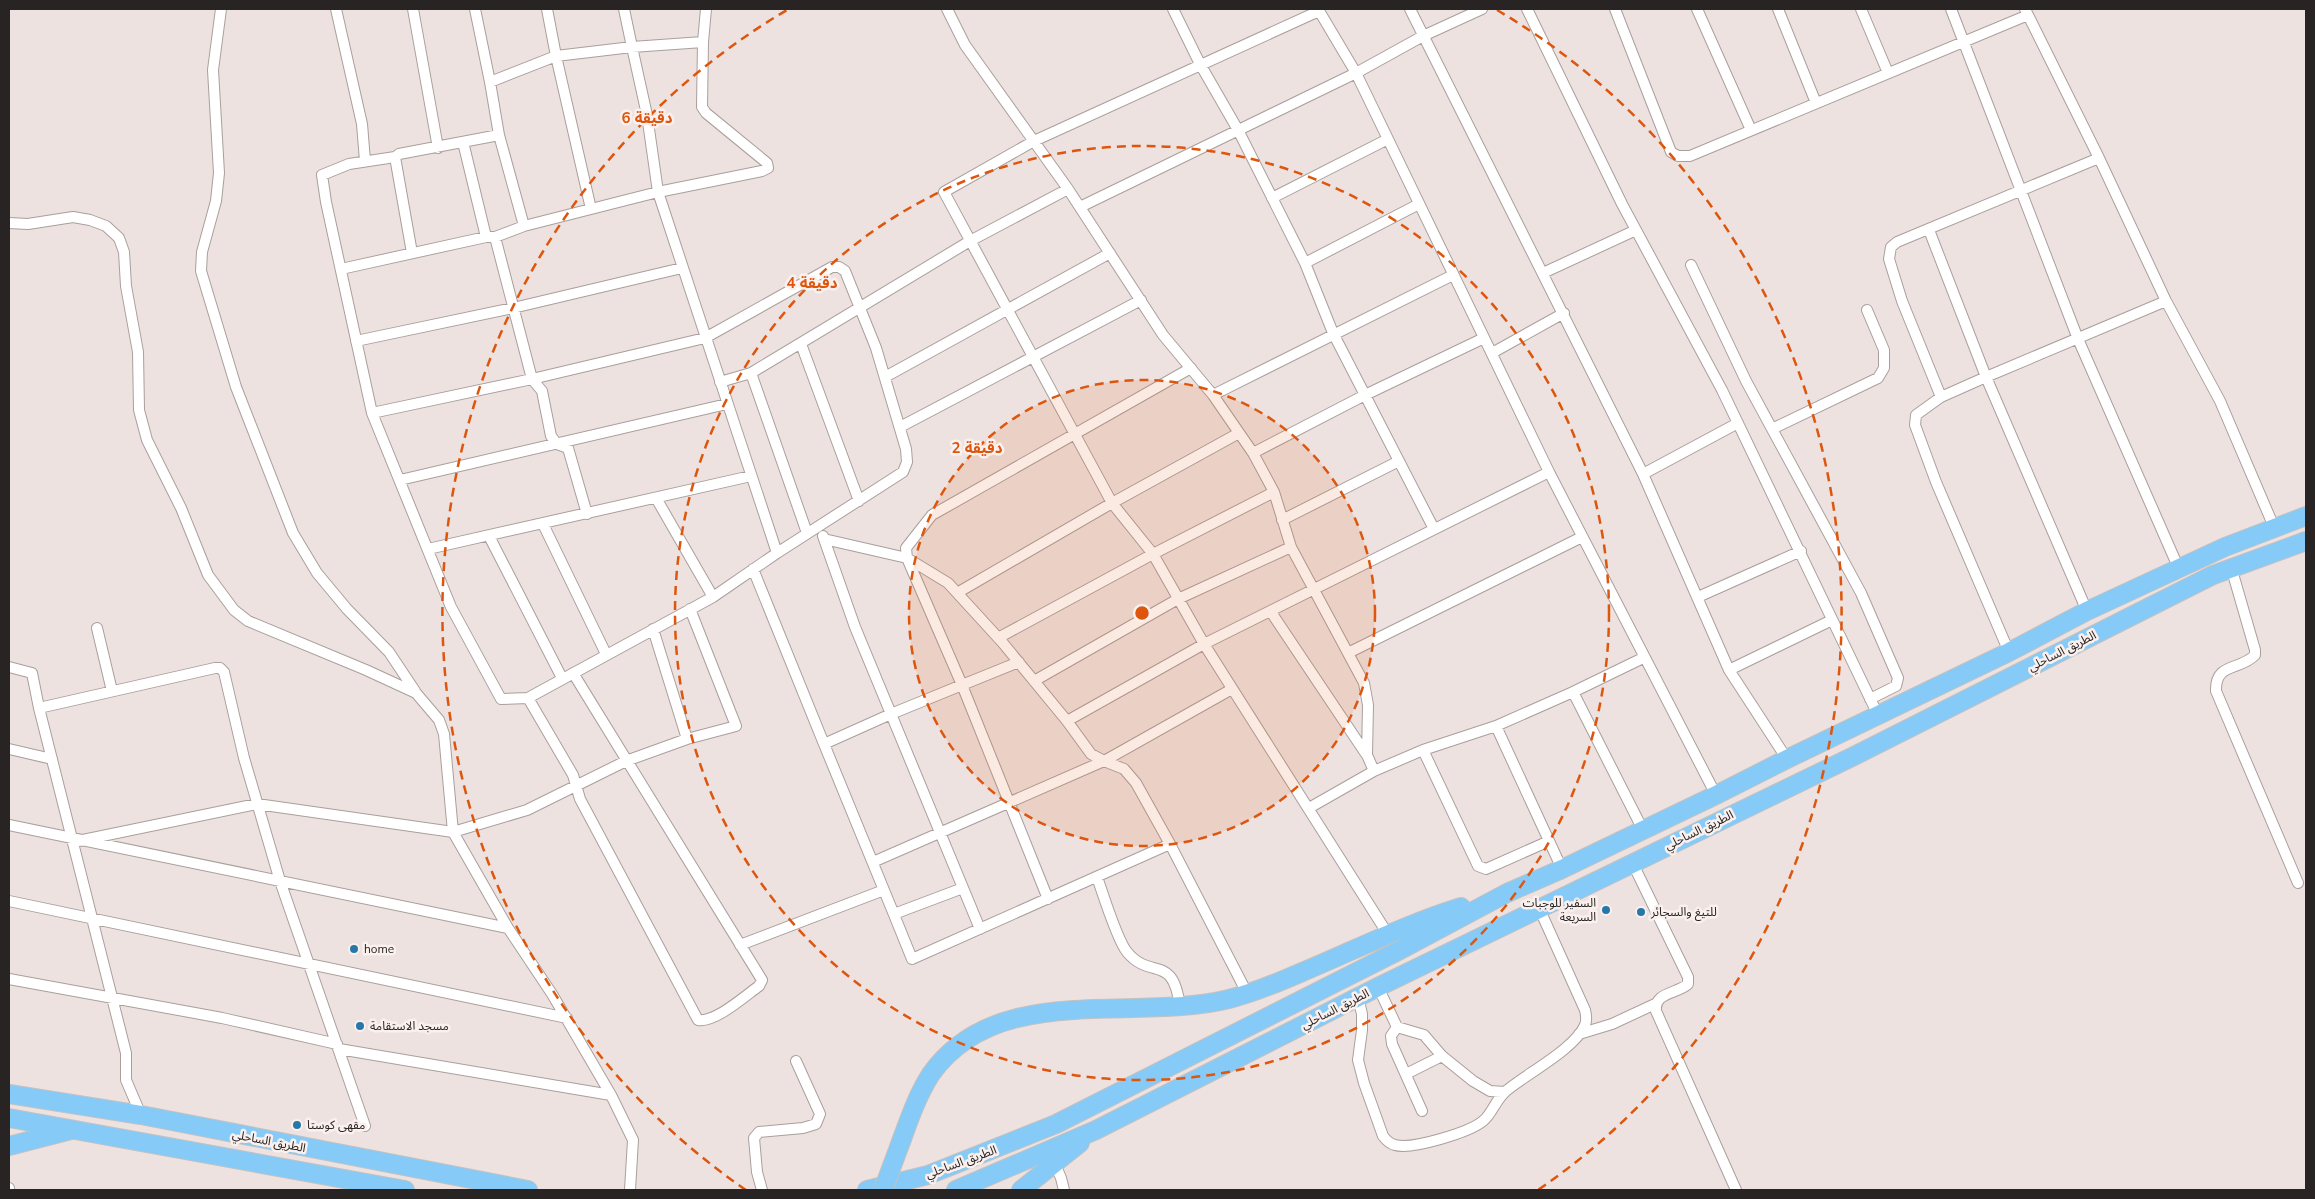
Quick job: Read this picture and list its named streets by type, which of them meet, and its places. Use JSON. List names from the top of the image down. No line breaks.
{"streets":{"highway":["الطريق الساحلي"]},"places":["السفير للوجبات السريعة","للتيغ والسجائر","home","مسجد الاستقامة","مقهى كوستا"],"rings":["6 دقيقة","4 دقيقة","2 دقيقة"]}
